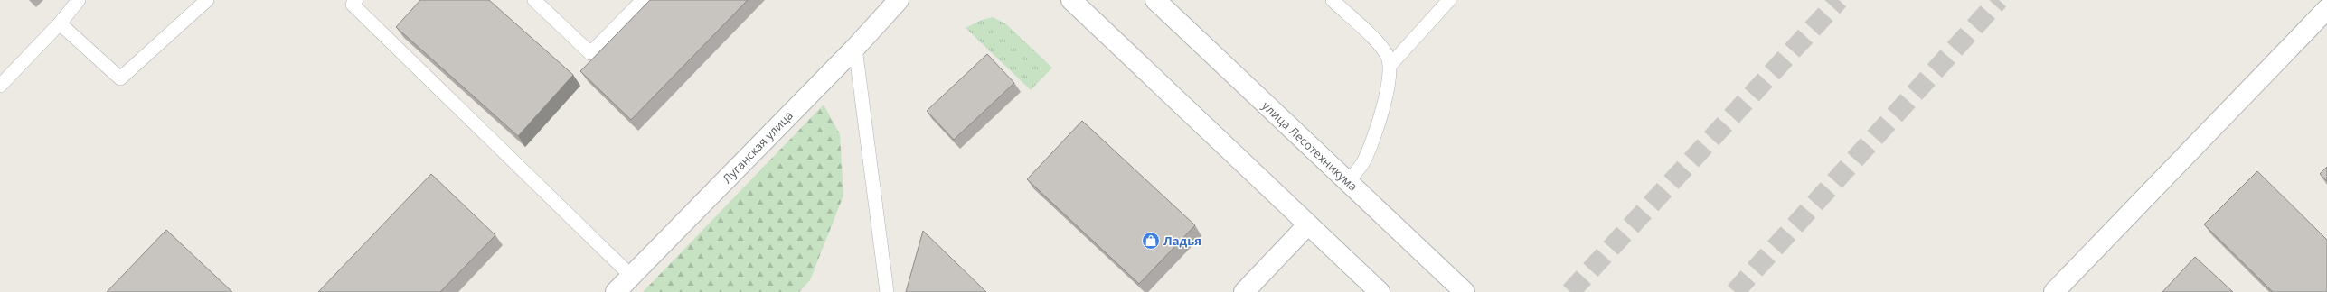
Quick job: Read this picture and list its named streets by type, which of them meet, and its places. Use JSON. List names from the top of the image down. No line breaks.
{"streets":{"main road":["улица Лесотехникума","Луганская улица"]},"places":{"shop":["Ладья"]}}
